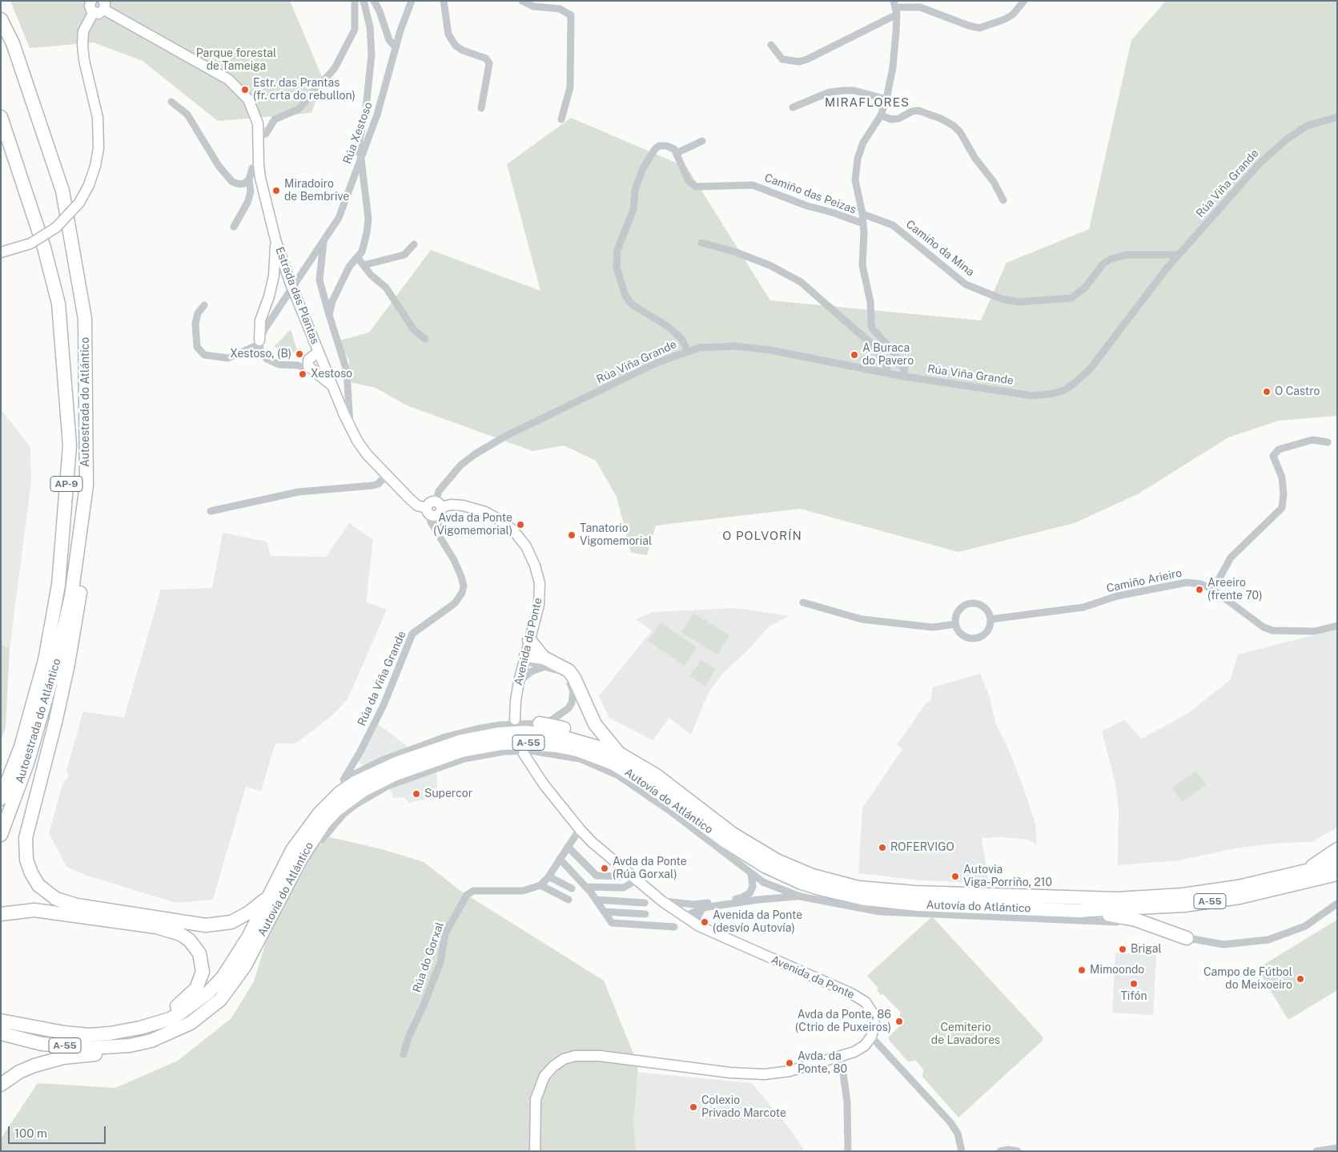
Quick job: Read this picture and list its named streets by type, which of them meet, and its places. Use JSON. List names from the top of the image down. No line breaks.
{"streets":{"highway":["Autoestrada do Atlántico","AP-9","A-55","Autovía do Atlántico"],"street":["Rúa Xestoso","Rúa Viña Grande","Camiño das Peizas","Camiño da Mina","Estrada das Plantas","Camiño Arieiro","Avenida da Ponte","Rúa da Viña Grande","Rúa do Gorxal"]},"crossings":[["Rúa Viña Grande","Camiño da Mina"],["Rúa Viña Grande","Estrada das Plantas"],["Rúa Viña Grande","Avenida da Ponte"],["Rúa Viña Grande","Rúa da Viña Grande"],["Estrada das Plantas","Avenida da Ponte"],["Estrada das Plantas","Rúa da Viña Grande"],["Avenida da Ponte","Rúa da Viña Grande"]],"districts":["MIRAFLORES","O POLVORÍN"],"parks":["Parque forestal de Tameiga","Cemiterio de Lavadores"],"places":["Estr. das Prantas (fr. crta do rebullon)","Miradoiro de Bembrive","Xestoso, (B)","A Buraca do Pavero","Xestoso","O Castro","Avda da Ponte (Vigomemorial)","Tanatorio Vigomemorial","Areeiro (frente 70)","Supercor","ROFERVIGO","Avda da Ponte (Rúa Gorxal)","Autovia Viga-Porriño, 210","Avenida da Ponte (desvío Autovía)","Brigal","Mimoondo","Campo de Fútbol do Meixoeiro","Tifón","Avda da Ponte, 86 (Ctrio de Puxeiros)","Avda. da Ponte, 80","Colexio Privado Marcote"],"scale_bar":"100 m"}
